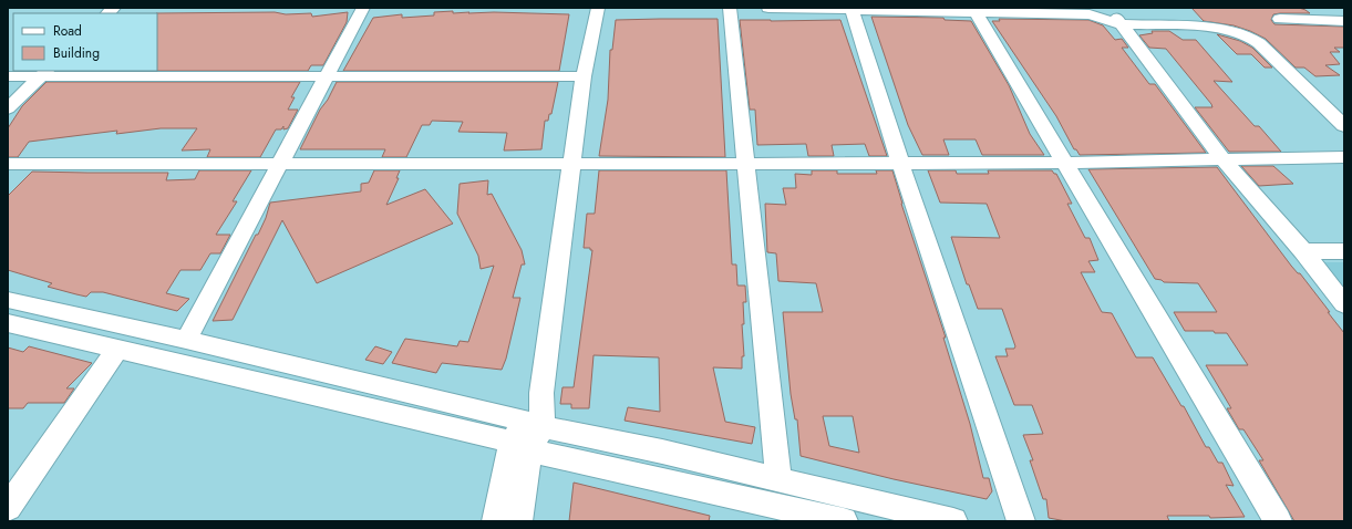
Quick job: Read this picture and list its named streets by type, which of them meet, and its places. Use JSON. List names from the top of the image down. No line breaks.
{"legend":["Road","Building"]}
